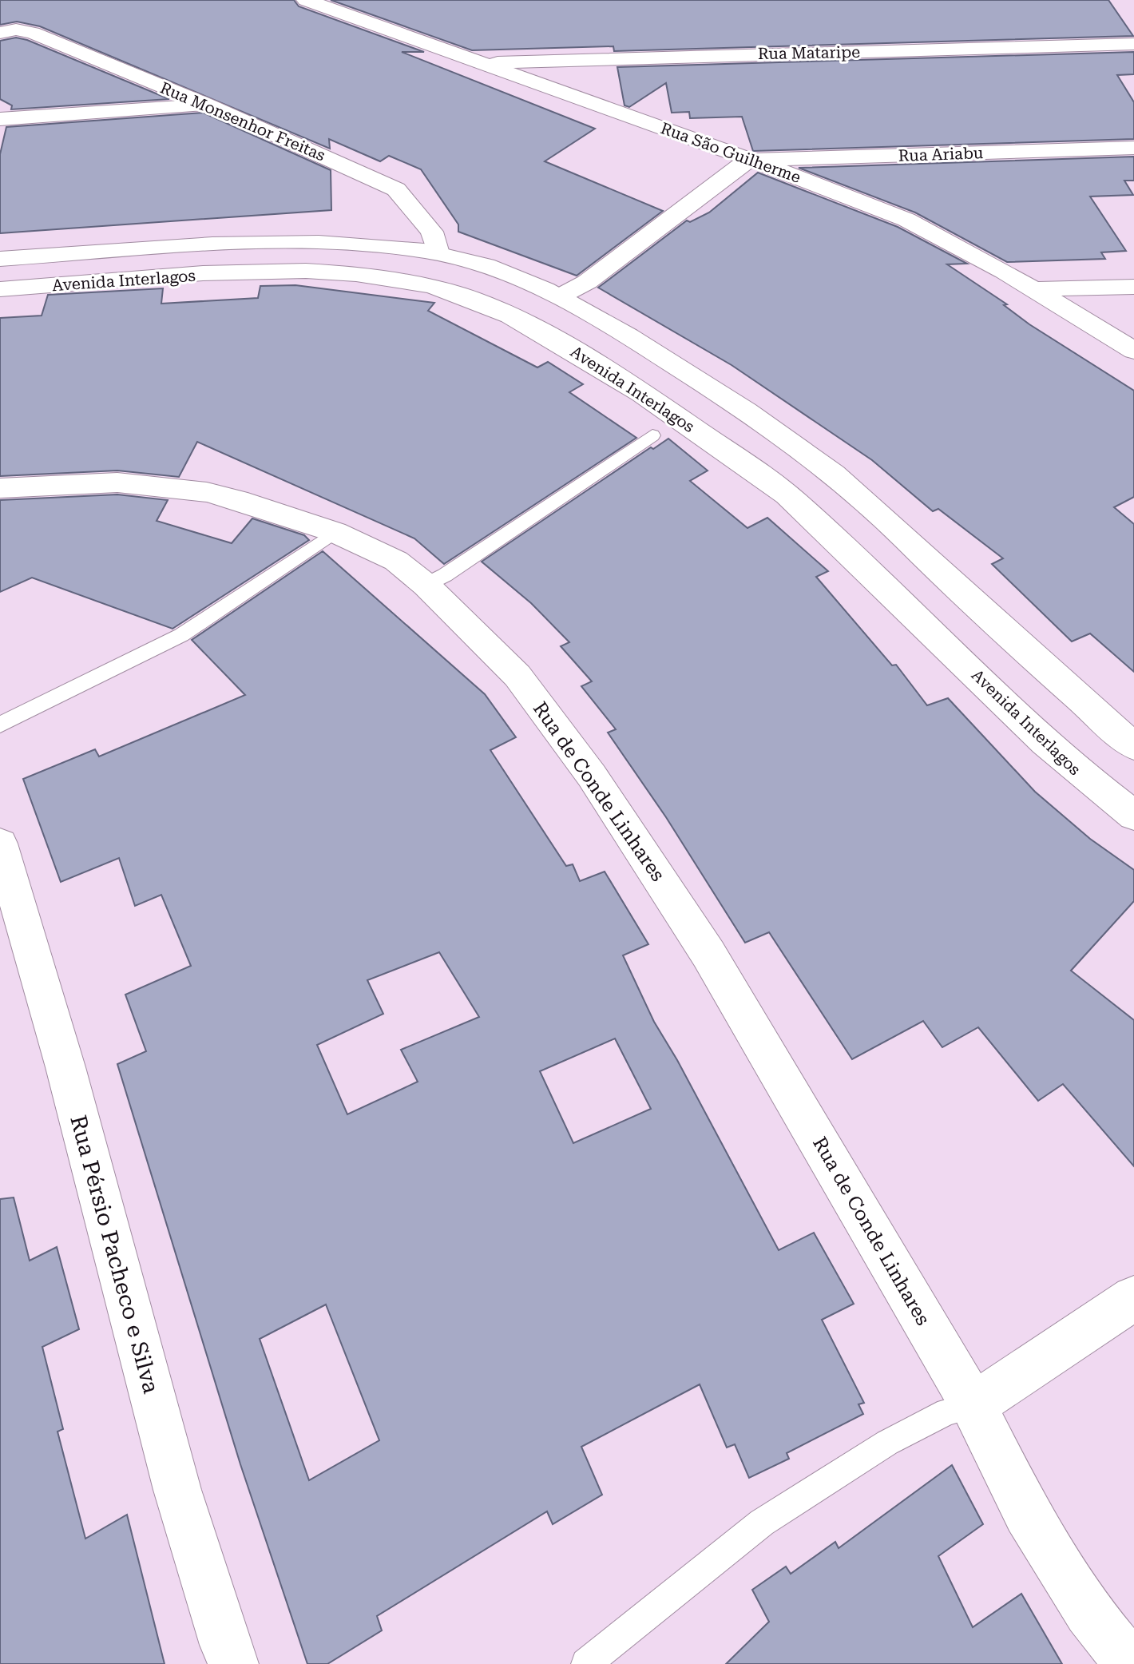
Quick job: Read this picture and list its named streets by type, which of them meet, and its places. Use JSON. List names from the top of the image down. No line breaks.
{"streets":{"street":["Rua Mataripe","Rua Monsenhor Freitas","Rua São Guilherme","Rua Ariabu","Avenida Interlagos","Rua de Conde Linhares","Rua Pérsio Pacheco e Silva"]},"crossings":[["Rua Mataripe","Rua São Guilherme"],["Rua Monsenhor Freitas","Avenida Interlagos"],["Rua São Guilherme","Rua Ariabu"]]}
